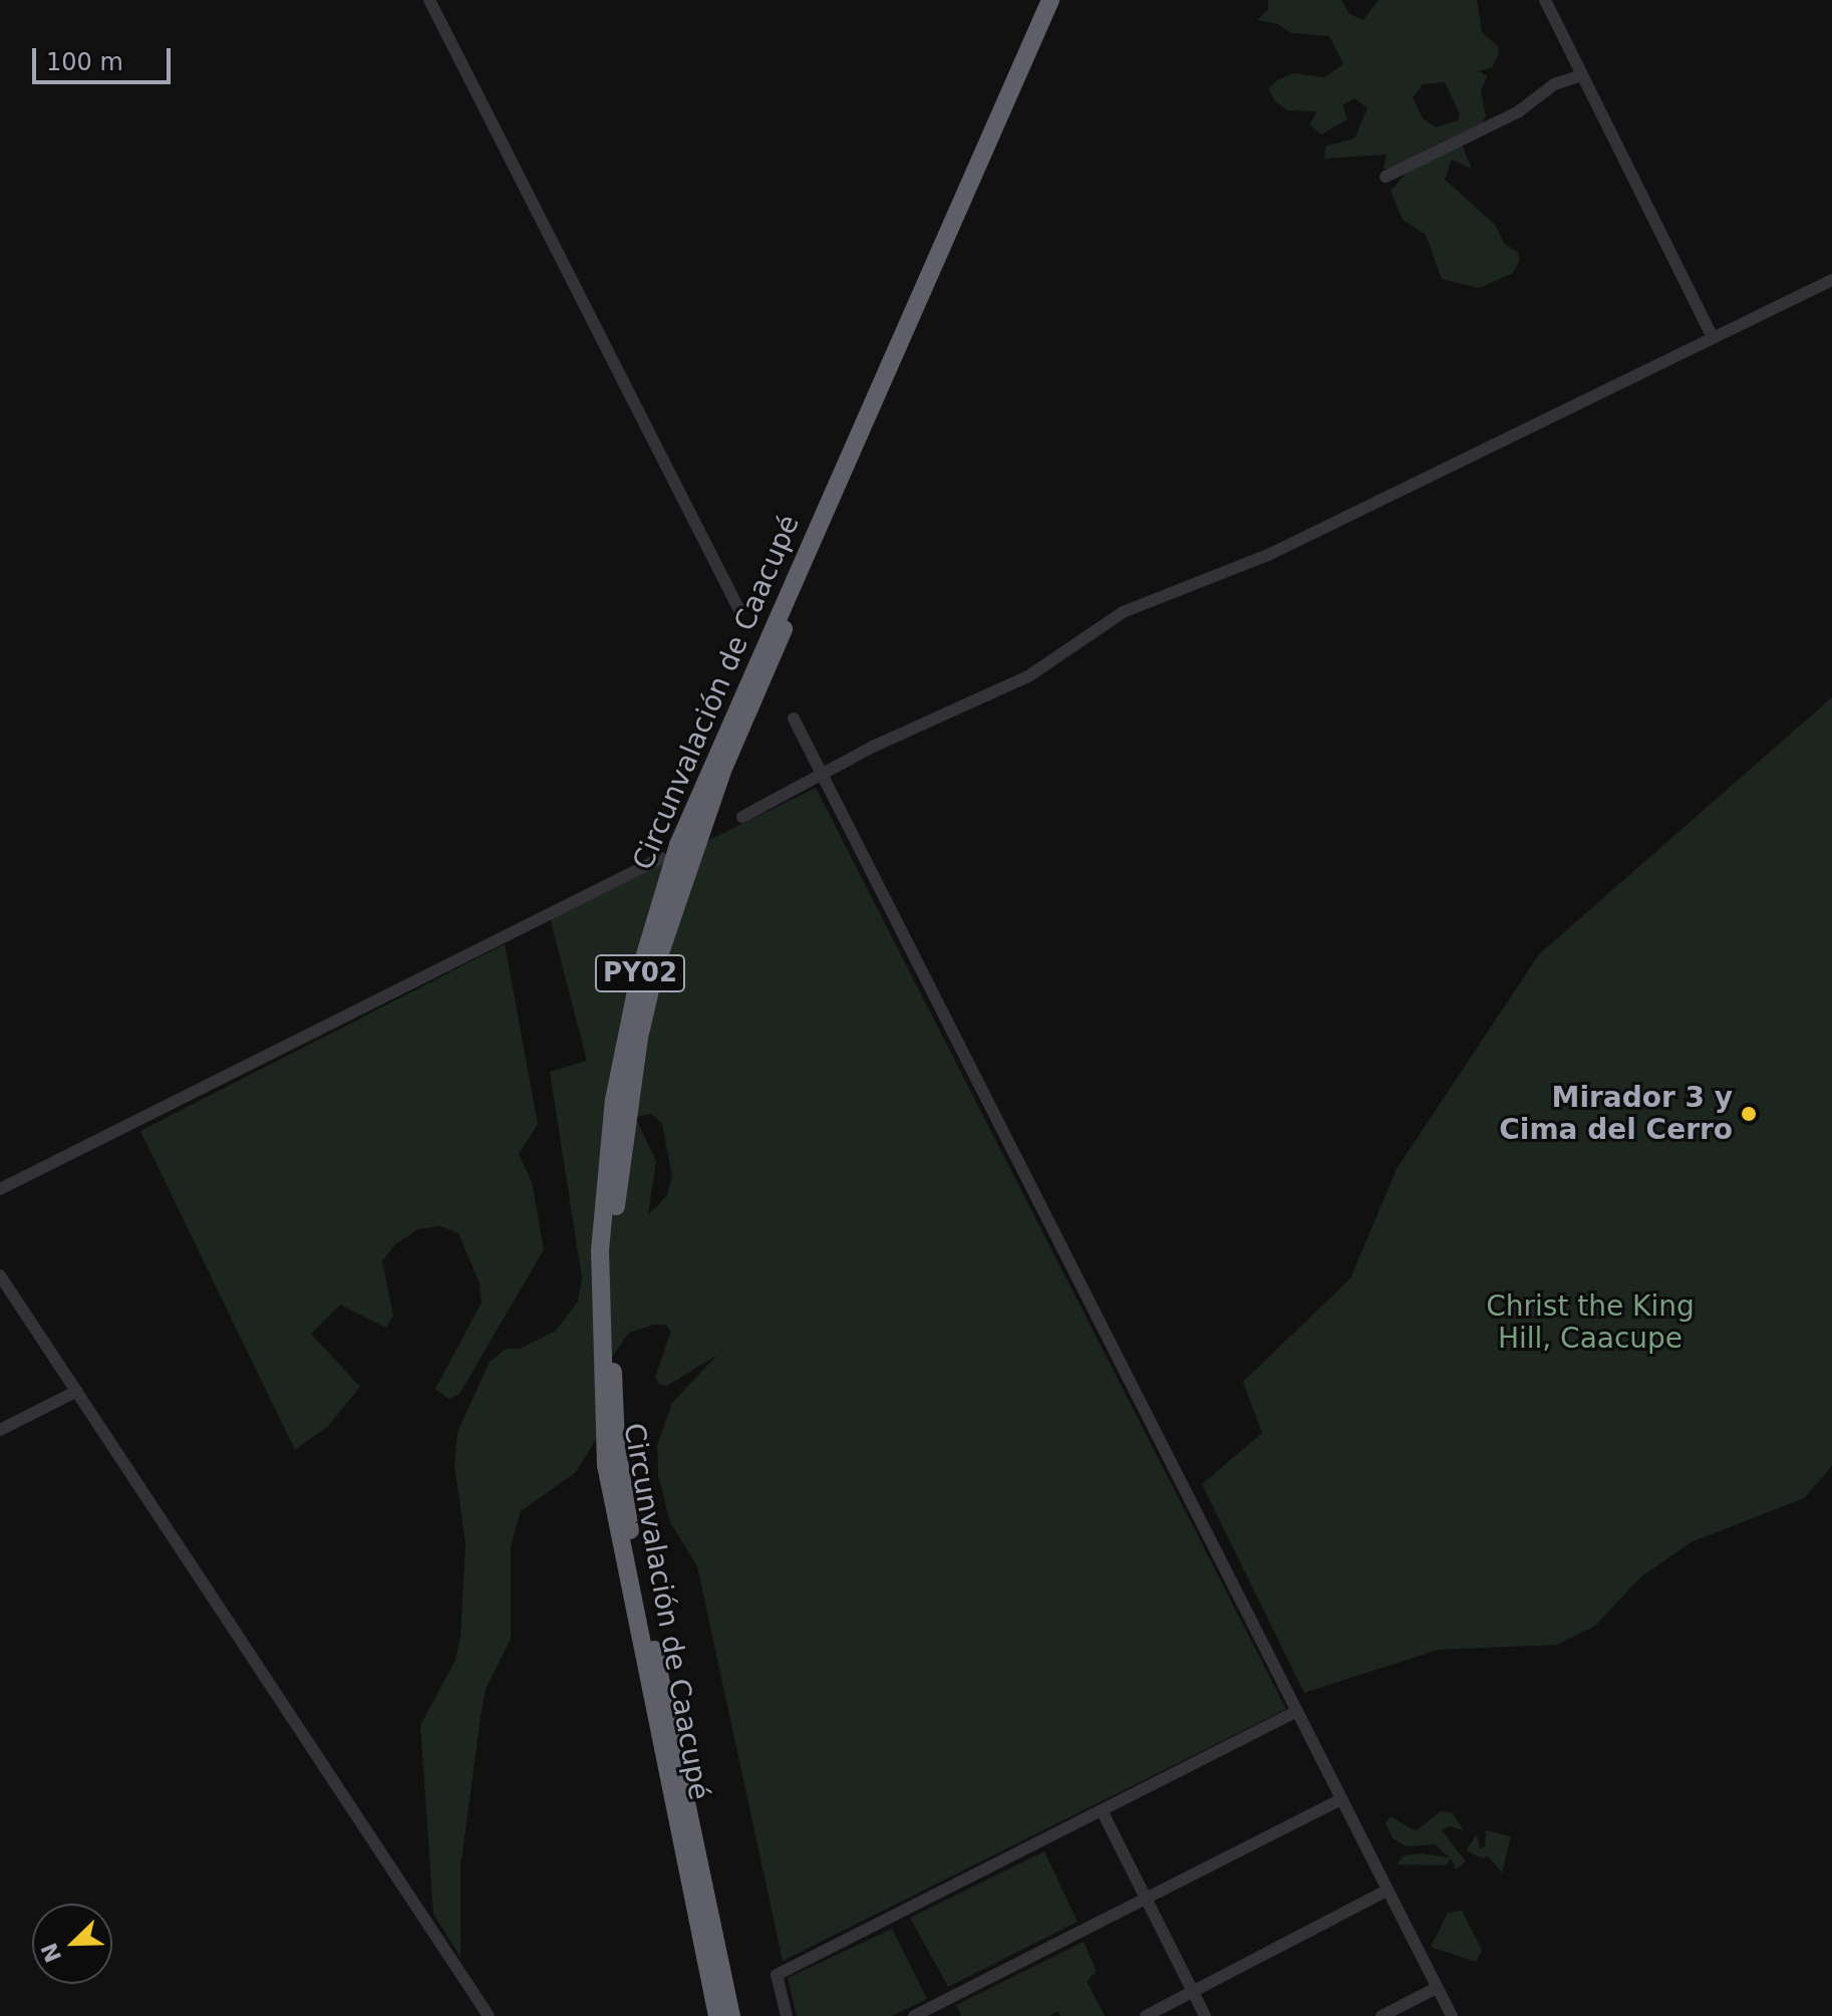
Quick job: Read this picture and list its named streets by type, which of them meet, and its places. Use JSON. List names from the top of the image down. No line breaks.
{"streets":{"highway":["Circunvalación de Caacupé","PY02"]},"parks":["Christ the King Hill, Caacupe"],"places":["Mirador 3 y Cima del Cerro"],"scale_bar":"100 m","north":"bottom left"}
